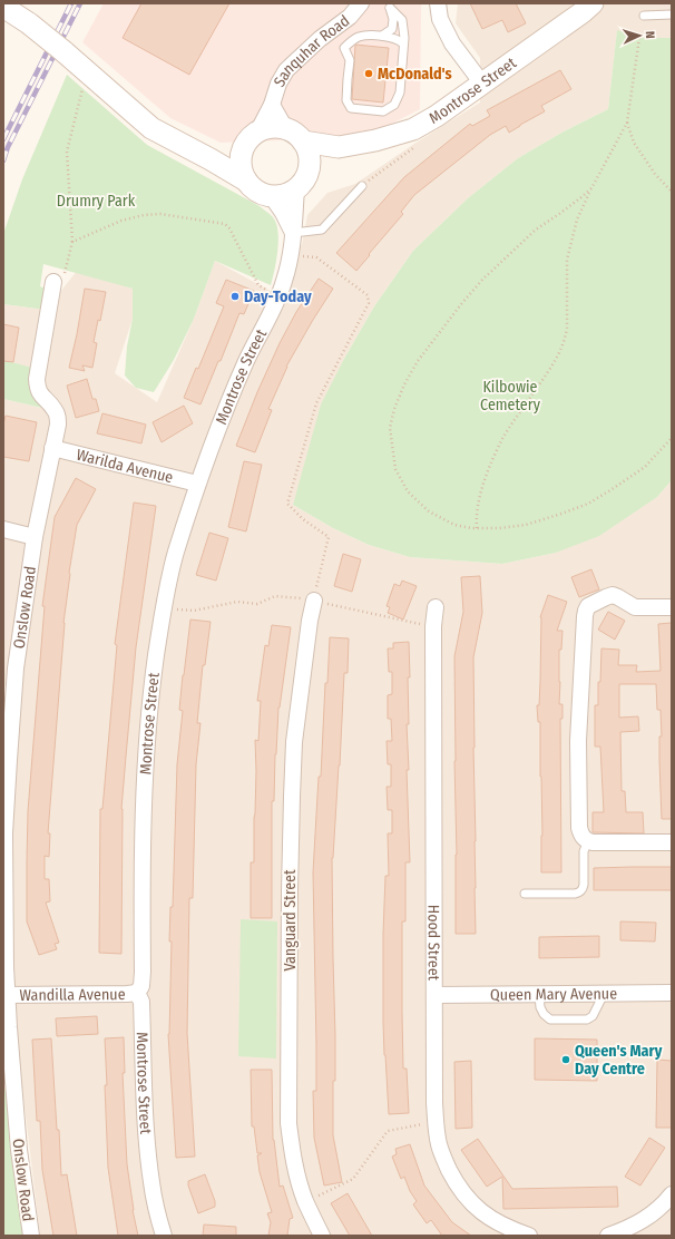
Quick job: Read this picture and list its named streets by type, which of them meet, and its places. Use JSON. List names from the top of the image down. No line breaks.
{"streets":{"street":["Sanquhar Road","Montrose Street","Warilda Avenue","Onslow Road","Vanguard Street","Hood Street","Wandilla Avenue","Queen Mary Avenue"]},"crossings":[["Sanquhar Road","Montrose Street"],["Montrose Street","Warilda Avenue"],["Montrose Street","Wandilla Avenue"],["Warilda Avenue","Onslow Road"],["Onslow Road","Wandilla Avenue"],["Hood Street","Queen Mary Avenue"]],"parks":["Drumry Park","Kilbowie Cemetery"],"places":["McDonald's","Day-Today","Queen's Mary Day Centre"],"north":"right"}
